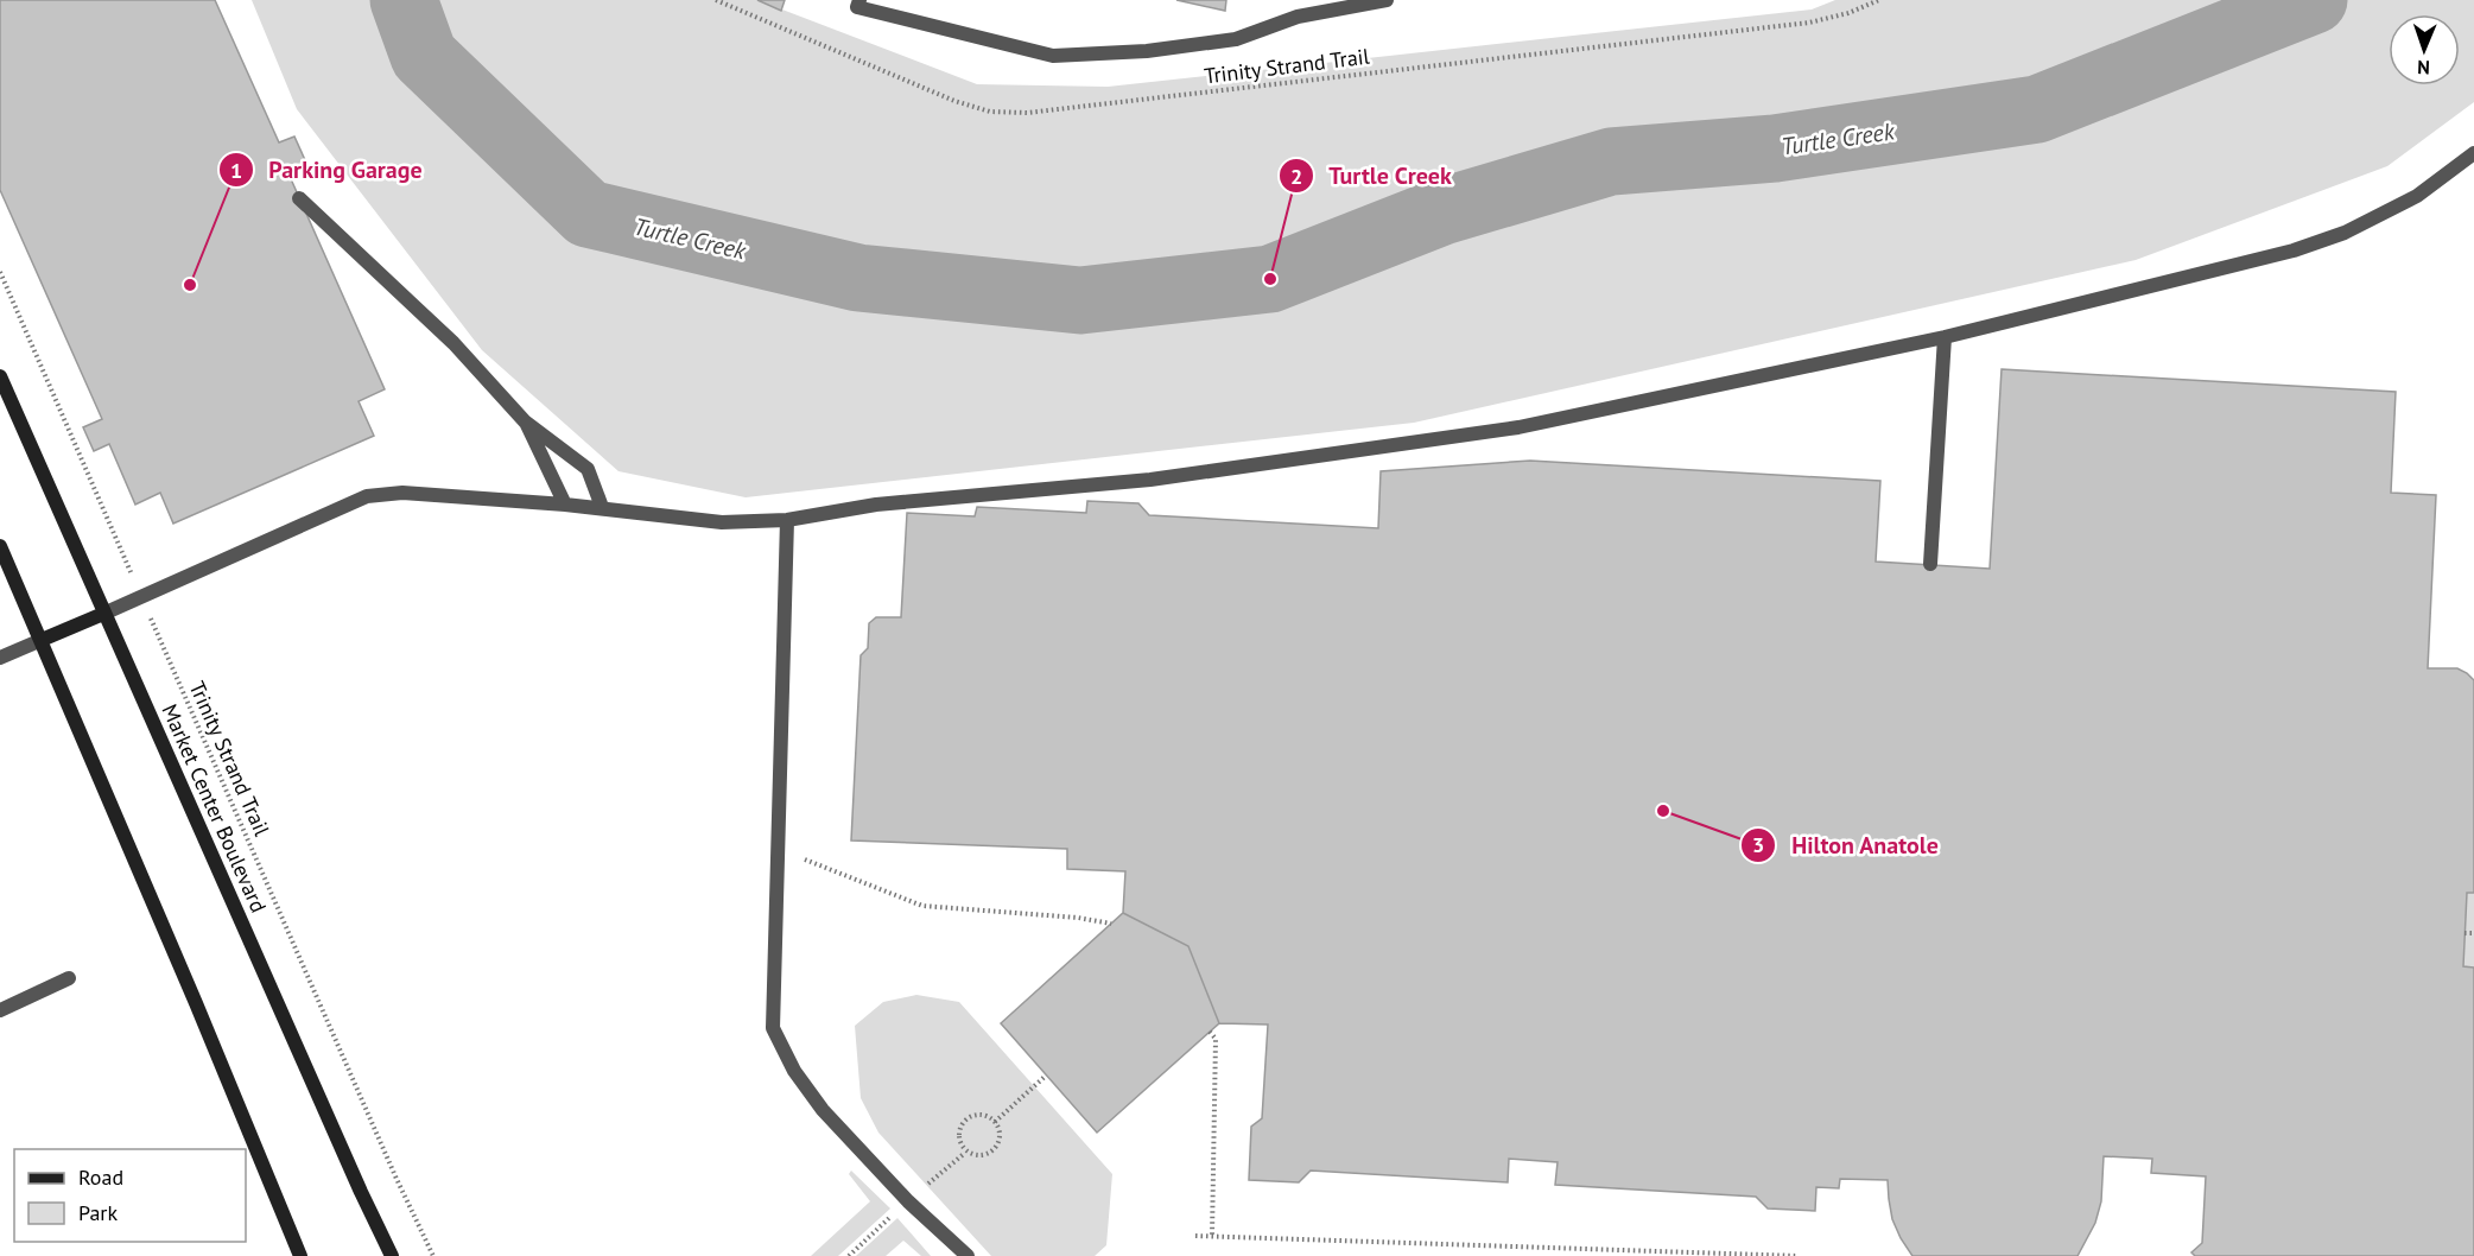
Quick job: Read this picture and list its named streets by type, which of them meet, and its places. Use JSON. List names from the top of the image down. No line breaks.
{"streets":{"street":["Market Center Boulevard"],"path":["Trinity Strand Trail"]},"water":["Turtle Creek"],"places":["Turtle Creek","Parking Garage","Hilton Anatole"],"legend":["Road","Park"],"north":"bottom"}
